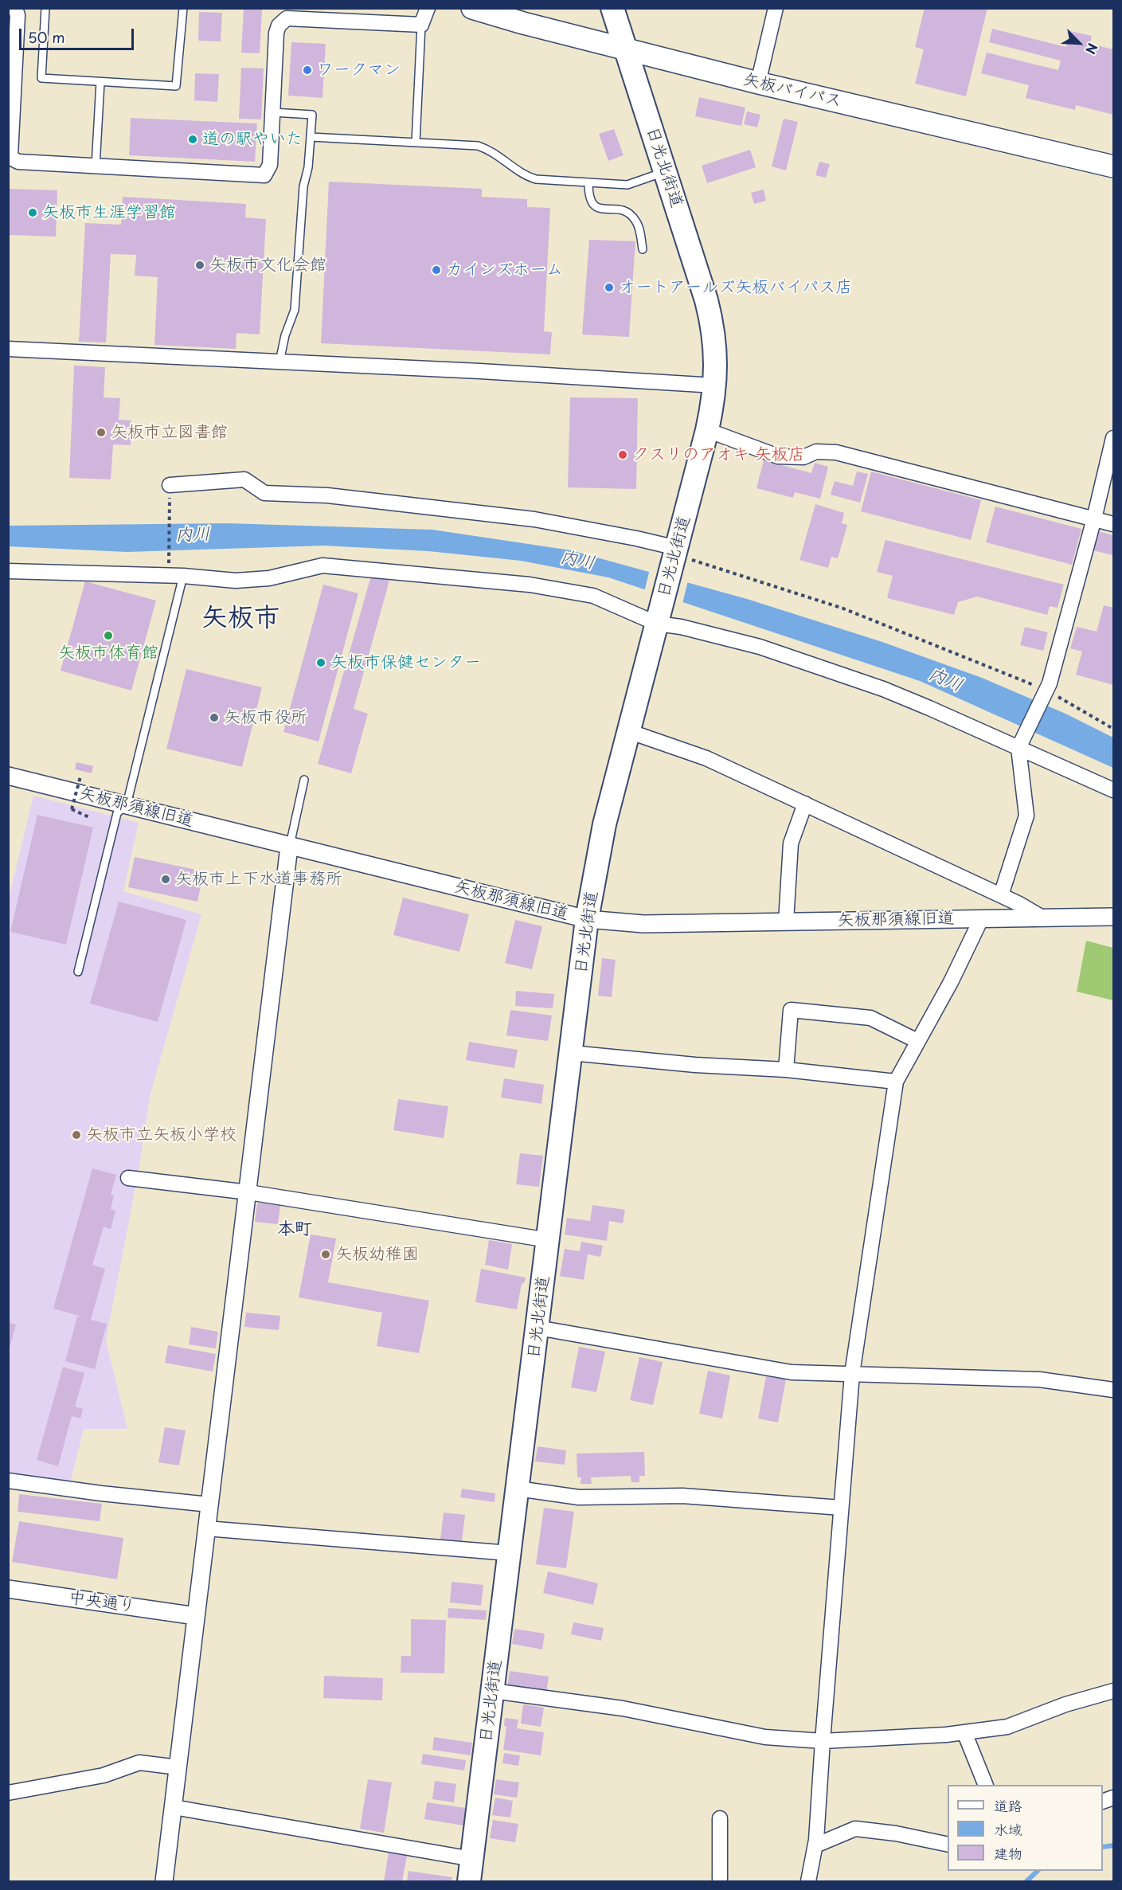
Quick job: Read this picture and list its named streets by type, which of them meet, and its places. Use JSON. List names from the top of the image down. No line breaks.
{"streets":{"highway":["日光北街道"],"main road":["矢板バイパス"],"street":["矢板那須線旧道","中央通り"]},"crossings":[["矢板バイパス","日光北街道"],["日光北街道","矢板那須線旧道"]],"districts":["矢板市","本町"],"water":["内川"],"places":["ワークマン","道の駅やいた","矢板市生涯学習館","矢板市文化会館","カインズホーム","オートアールズ矢板バイパス店","矢板市立図書館","クスリのアオキ 矢板店","矢板市体育館","矢板市保健センター","矢板市役所","矢板市上下水道事務所","矢板市立矢板小学校","矢板幼稚園"],"legend":["道路","水域","建物"],"scale_bar":"50 m","north":"bottom right"}
